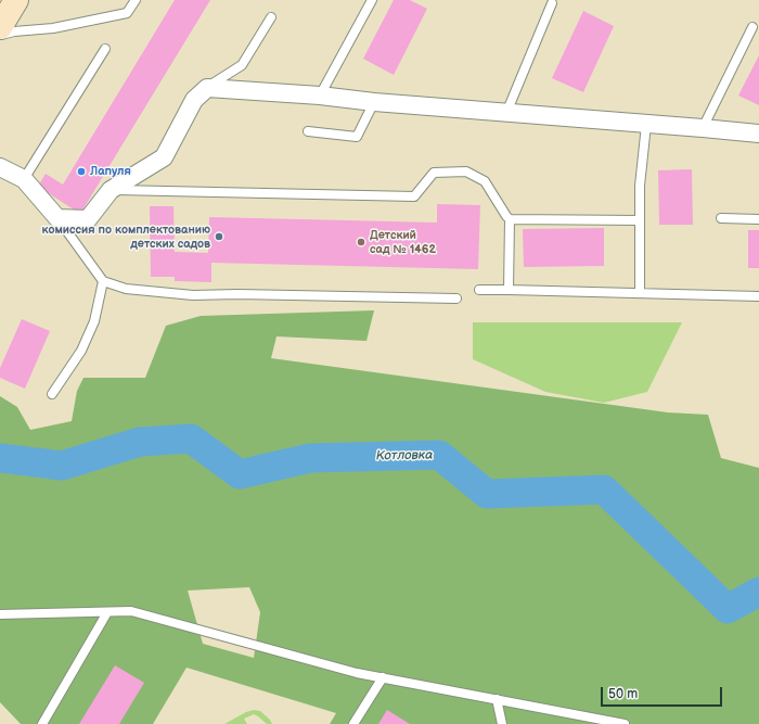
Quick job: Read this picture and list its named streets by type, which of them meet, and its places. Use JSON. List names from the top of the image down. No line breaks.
{"water":["Котловка"],"places":["Лапуля","комиссия по комплектованию детских садов","Детский сад № 1462"],"scale_bar":"50 m"}
